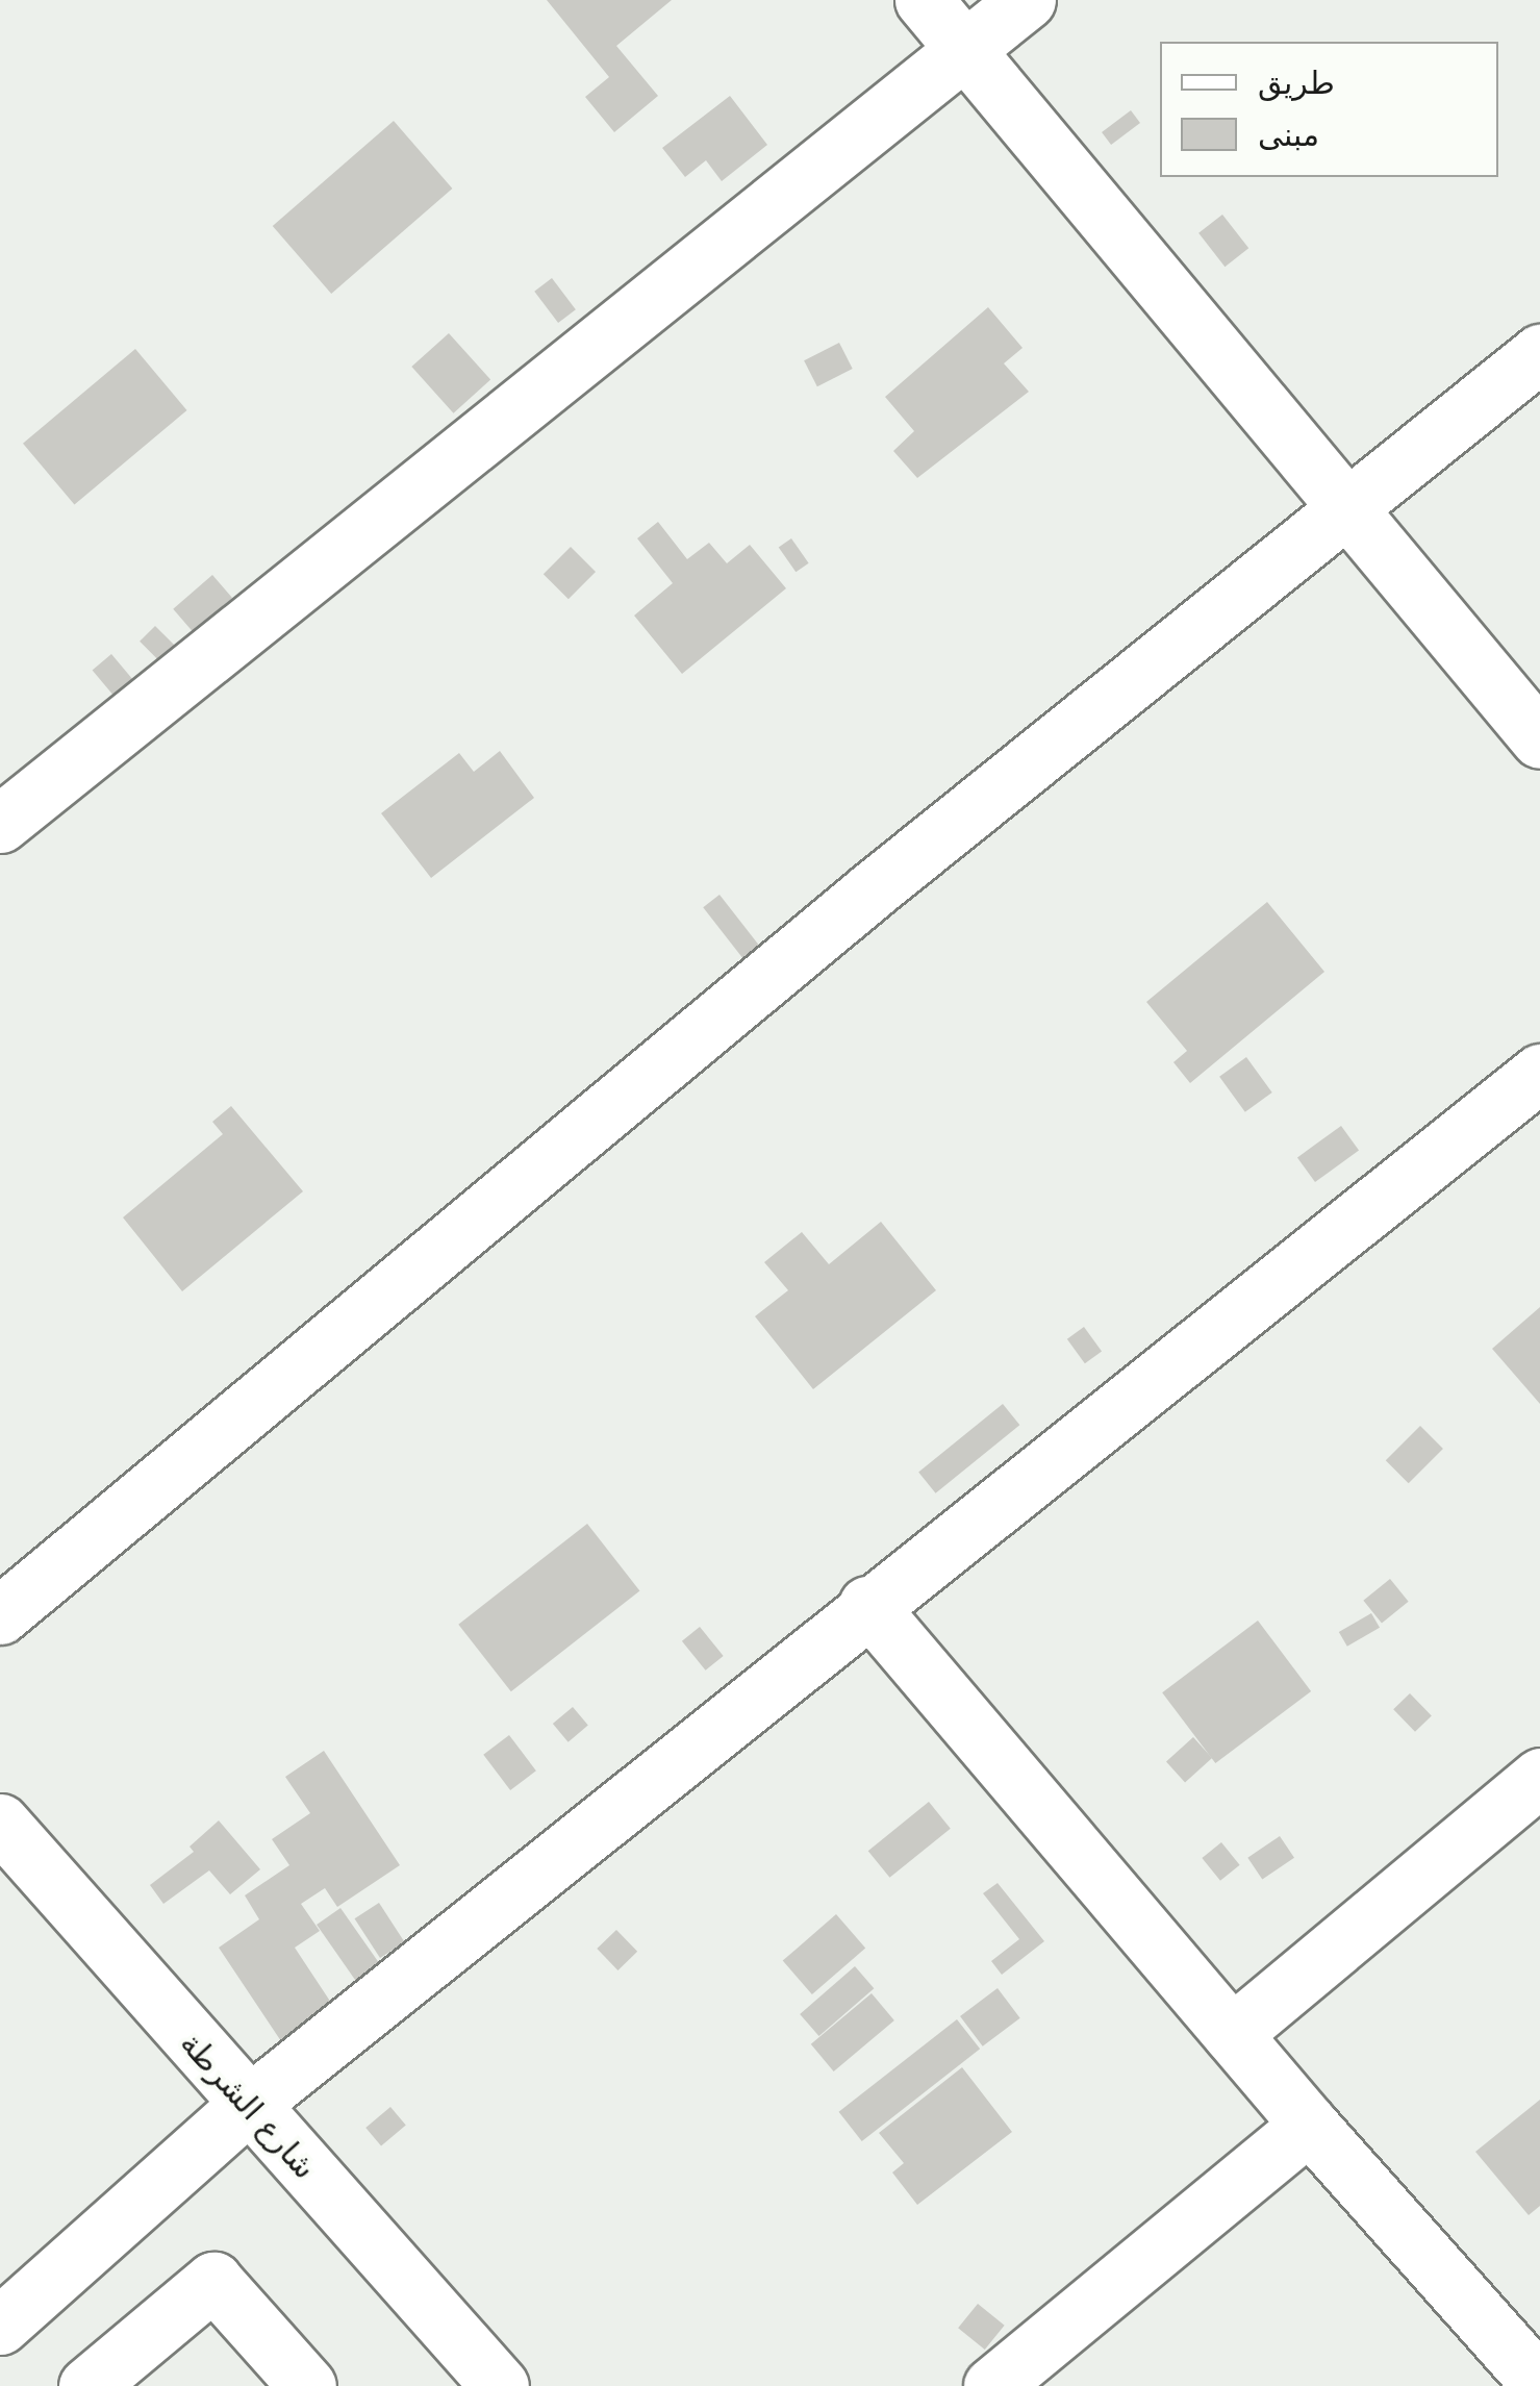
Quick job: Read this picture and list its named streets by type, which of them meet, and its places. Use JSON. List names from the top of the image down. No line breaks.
{"streets":{"street":["شارع الشرطة"]},"legend":["طريق","مبنى"]}
